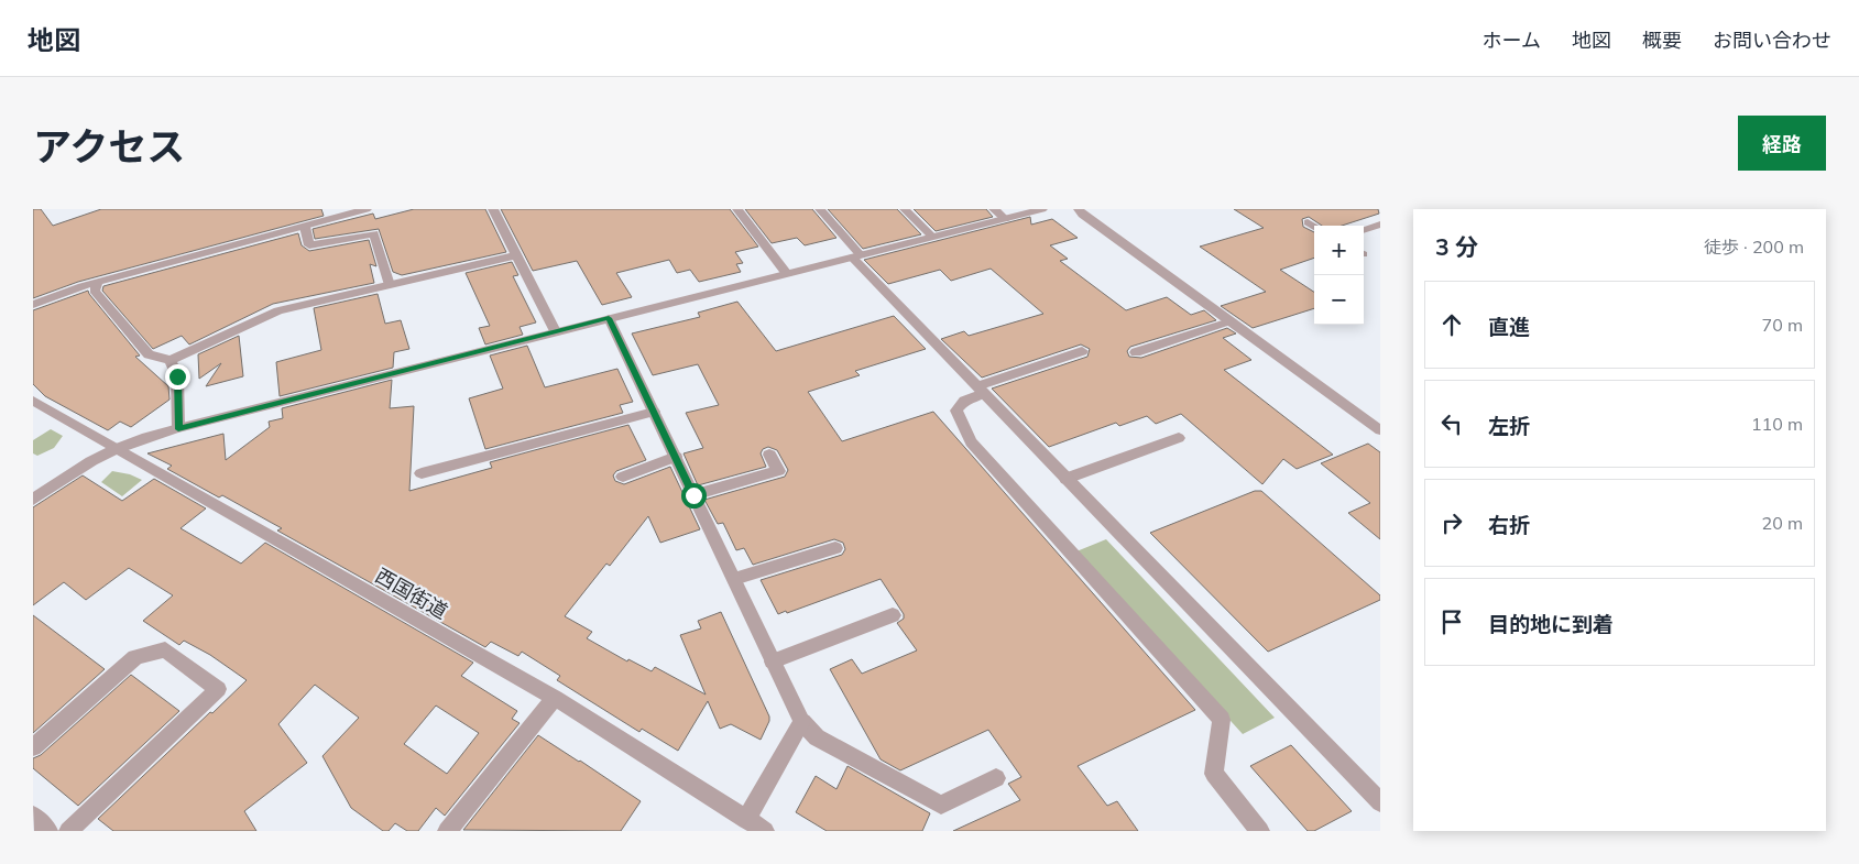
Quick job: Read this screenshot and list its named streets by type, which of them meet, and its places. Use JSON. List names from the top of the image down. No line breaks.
{"streets":{"street":["西国街道"]},"page":{"header":"地図","nav":["ホーム","地図","概要","お問い合わせ"],"title":"アクセス","buttons":"経路","heading":["3 分","徒歩 · 200 m"],"map_buttons":["+","−"],"list":[["直進","70 m"],["左折","110 m"],["右折","20 m"],"目的地に到着"]}}
